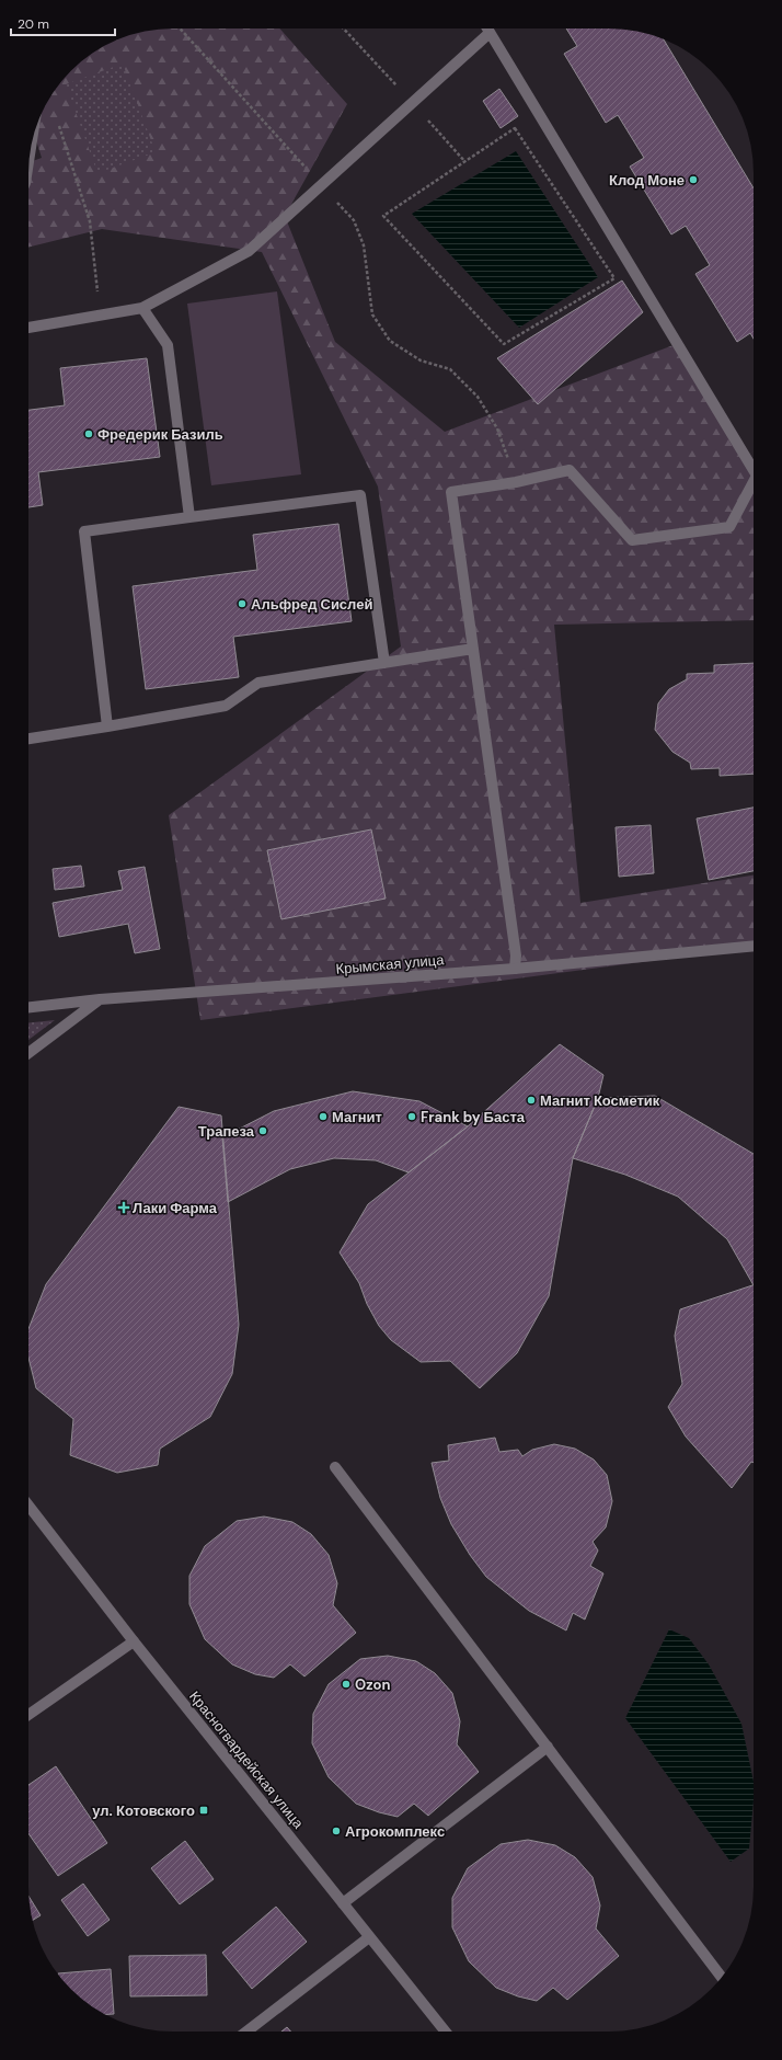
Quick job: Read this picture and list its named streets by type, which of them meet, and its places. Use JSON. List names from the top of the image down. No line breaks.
{"streets":{"street":["Крымская улица","Красногвардейская улица"]},"places":{"other":["Клод Моне","Фредерик Базиль","Альфред Сислей","Магнит Косметик","Магнит","Frank by Баста","Трапеза","Ozon","Агрокомплекс"],"health":["Лаки Фарма"],"transit":["ул. Котовского"]},"scale_bar":"20 m"}
